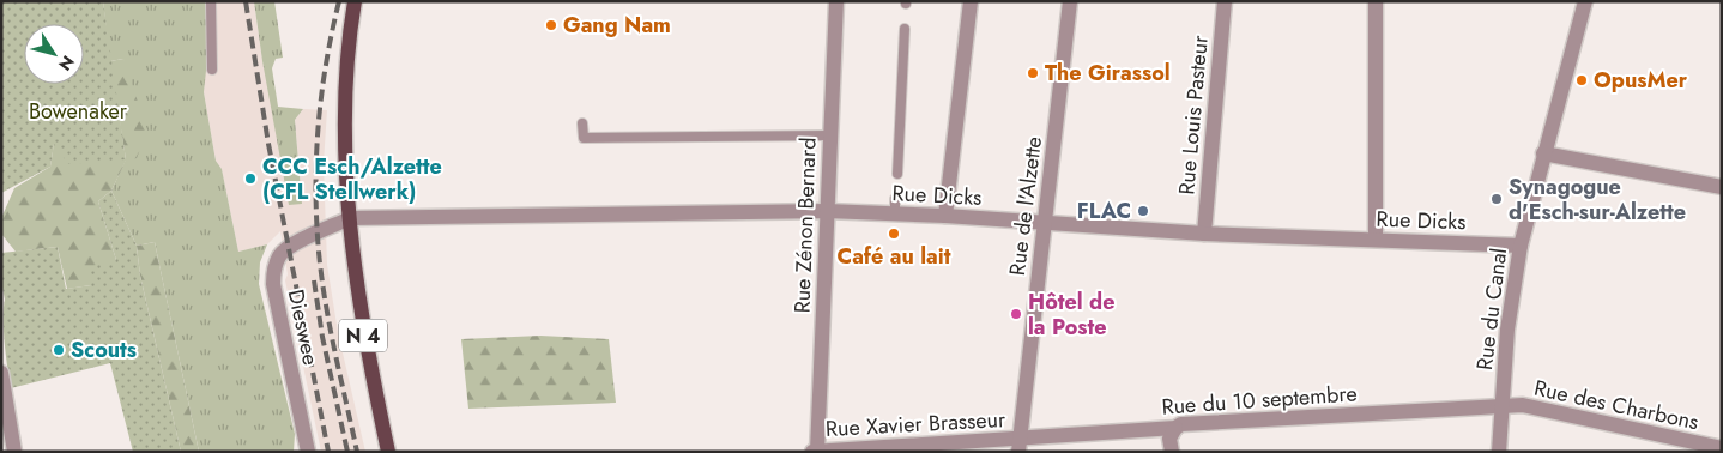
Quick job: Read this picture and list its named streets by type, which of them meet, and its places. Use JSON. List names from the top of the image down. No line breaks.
{"streets":{"main road":["N 4"],"street":["Rue Louis Pasteur","Rue Dicks","Rue de l'Alzette","Rue Zénon Bernard","Rue du Canal","Dieswee","Rue du 10 septembre","Rue des Charbons","Rue Xavier Brasseur"]},"crossings":[["Rue Louis Pasteur","Rue Dicks"],["Rue Dicks","Rue de l'Alzette"],["Rue Dicks","Rue Zénon Bernard"],["Rue Dicks","Rue du Canal"],["Rue Dicks","Dieswee"],["Rue Dicks","N 4"],["Rue de l'Alzette","Rue du 10 septembre"],["Rue de l'Alzette","Rue Xavier Brasseur"],["Rue Zénon Bernard","Rue Xavier Brasseur"],["Rue du Canal","Rue du 10 septembre"],["Rue du Canal","Rue des Charbons"],["Dieswee","N 4"],["Rue du 10 septembre","Rue des Charbons"],["Rue du 10 septembre","Rue Xavier Brasseur"]],"parks":["Bowenaker"],"places":["Gang Nam","The Girassol","OpusMer","CCC Esch/Alzette (CFL Stellwerk)","Synagogue d'Esch-sur-Alzette","FLAC","Café au lait","Hôtel de la Poste","Scouts"],"north":"bottom right"}
